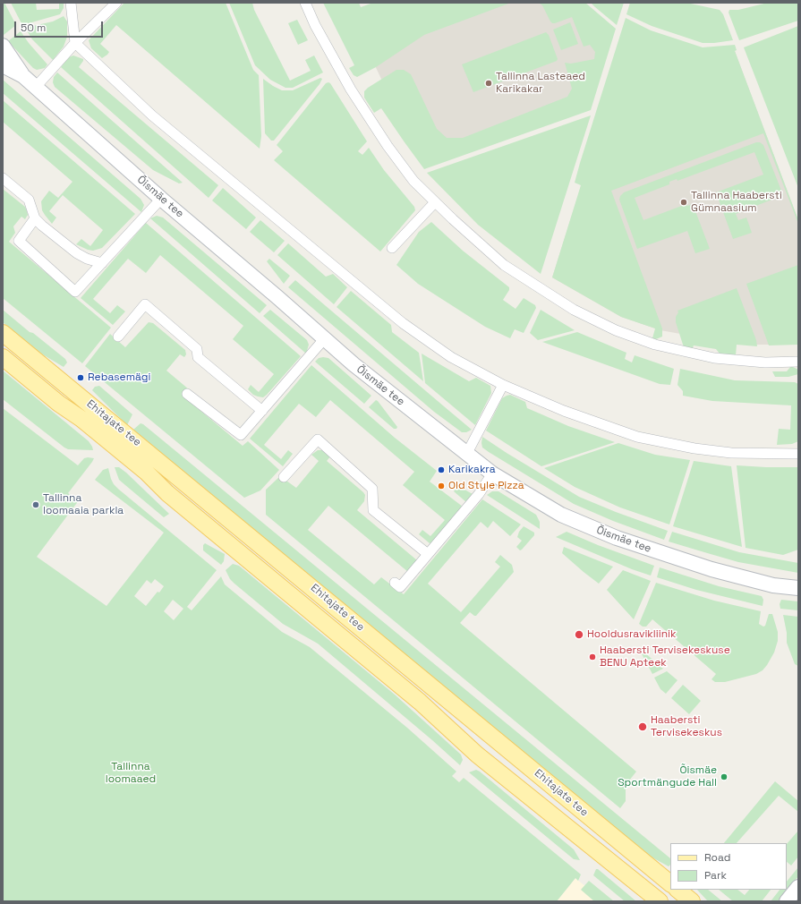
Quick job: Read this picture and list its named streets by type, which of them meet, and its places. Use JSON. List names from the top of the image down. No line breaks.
{"streets":{"main road":["Õismäe tee","Ehitajate tee"]},"parks":["Tallinna loomaaed"],"places":["Tallinna Lasteaed Karikakar","Tallinna Haabersti Gümnaasium","Rebasemägi","Karikakra","Old Style Pizza","Tallinna loomaaia parkla","Hooldusravikliinik","Haabersti Tervisekeskuse BENU Apteek","Haabersti Tervisekeskus","Õismäe Sportmängude Hall"],"legend":["Road","Park"],"scale_bar":"50 m"}
